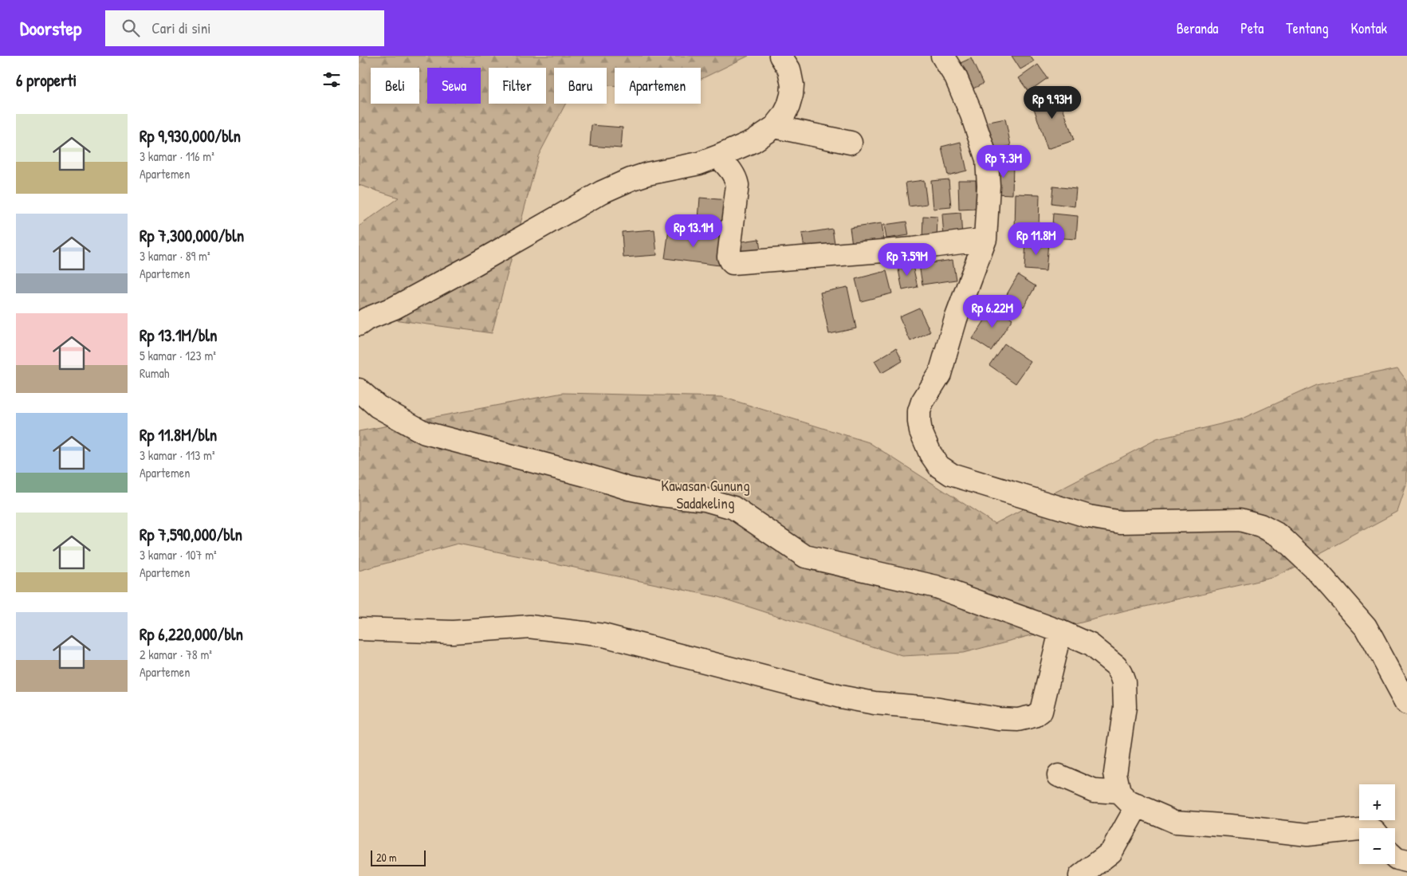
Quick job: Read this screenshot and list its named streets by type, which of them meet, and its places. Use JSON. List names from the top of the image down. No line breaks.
{"parks":["Kawasan Gunung Sadakeling"],"scale_bar":"20 m","page":{"header":"Doorstep","search":"Cari di sini","nav":["Beranda","Peta","Tentang","Kontak"],"heading":"6 properti","chip":["Beli","Sewa","Filter","Baru","Apartemen"],"price":["Rp 9.93M","Rp 7.3M","Rp 13.1M","Rp 11.8M","Rp 7.59M","Rp 6.22M"],"list":[{"name":"Rp 9,930,000/bln","note":"3 kamar · 116 m² · Apartemen"},{"name":"Rp 7,300,000/bln","note":"3 kamar · 89 m² · Apartemen"},{"name":"Rp 13.1M/bln","note":"5 kamar · 123 m² · Rumah"},{"name":"Rp 11.8M/bln","note":"3 kamar · 113 m² · Apartemen"},{"name":"Rp 7,590,000/bln","note":"3 kamar · 107 m² · Apartemen"},{"name":"Rp 6,220,000/bln","note":"2 kamar · 78 m² · Apartemen"}],"map_buttons":["+","−"],"scale":"20 m"}}
